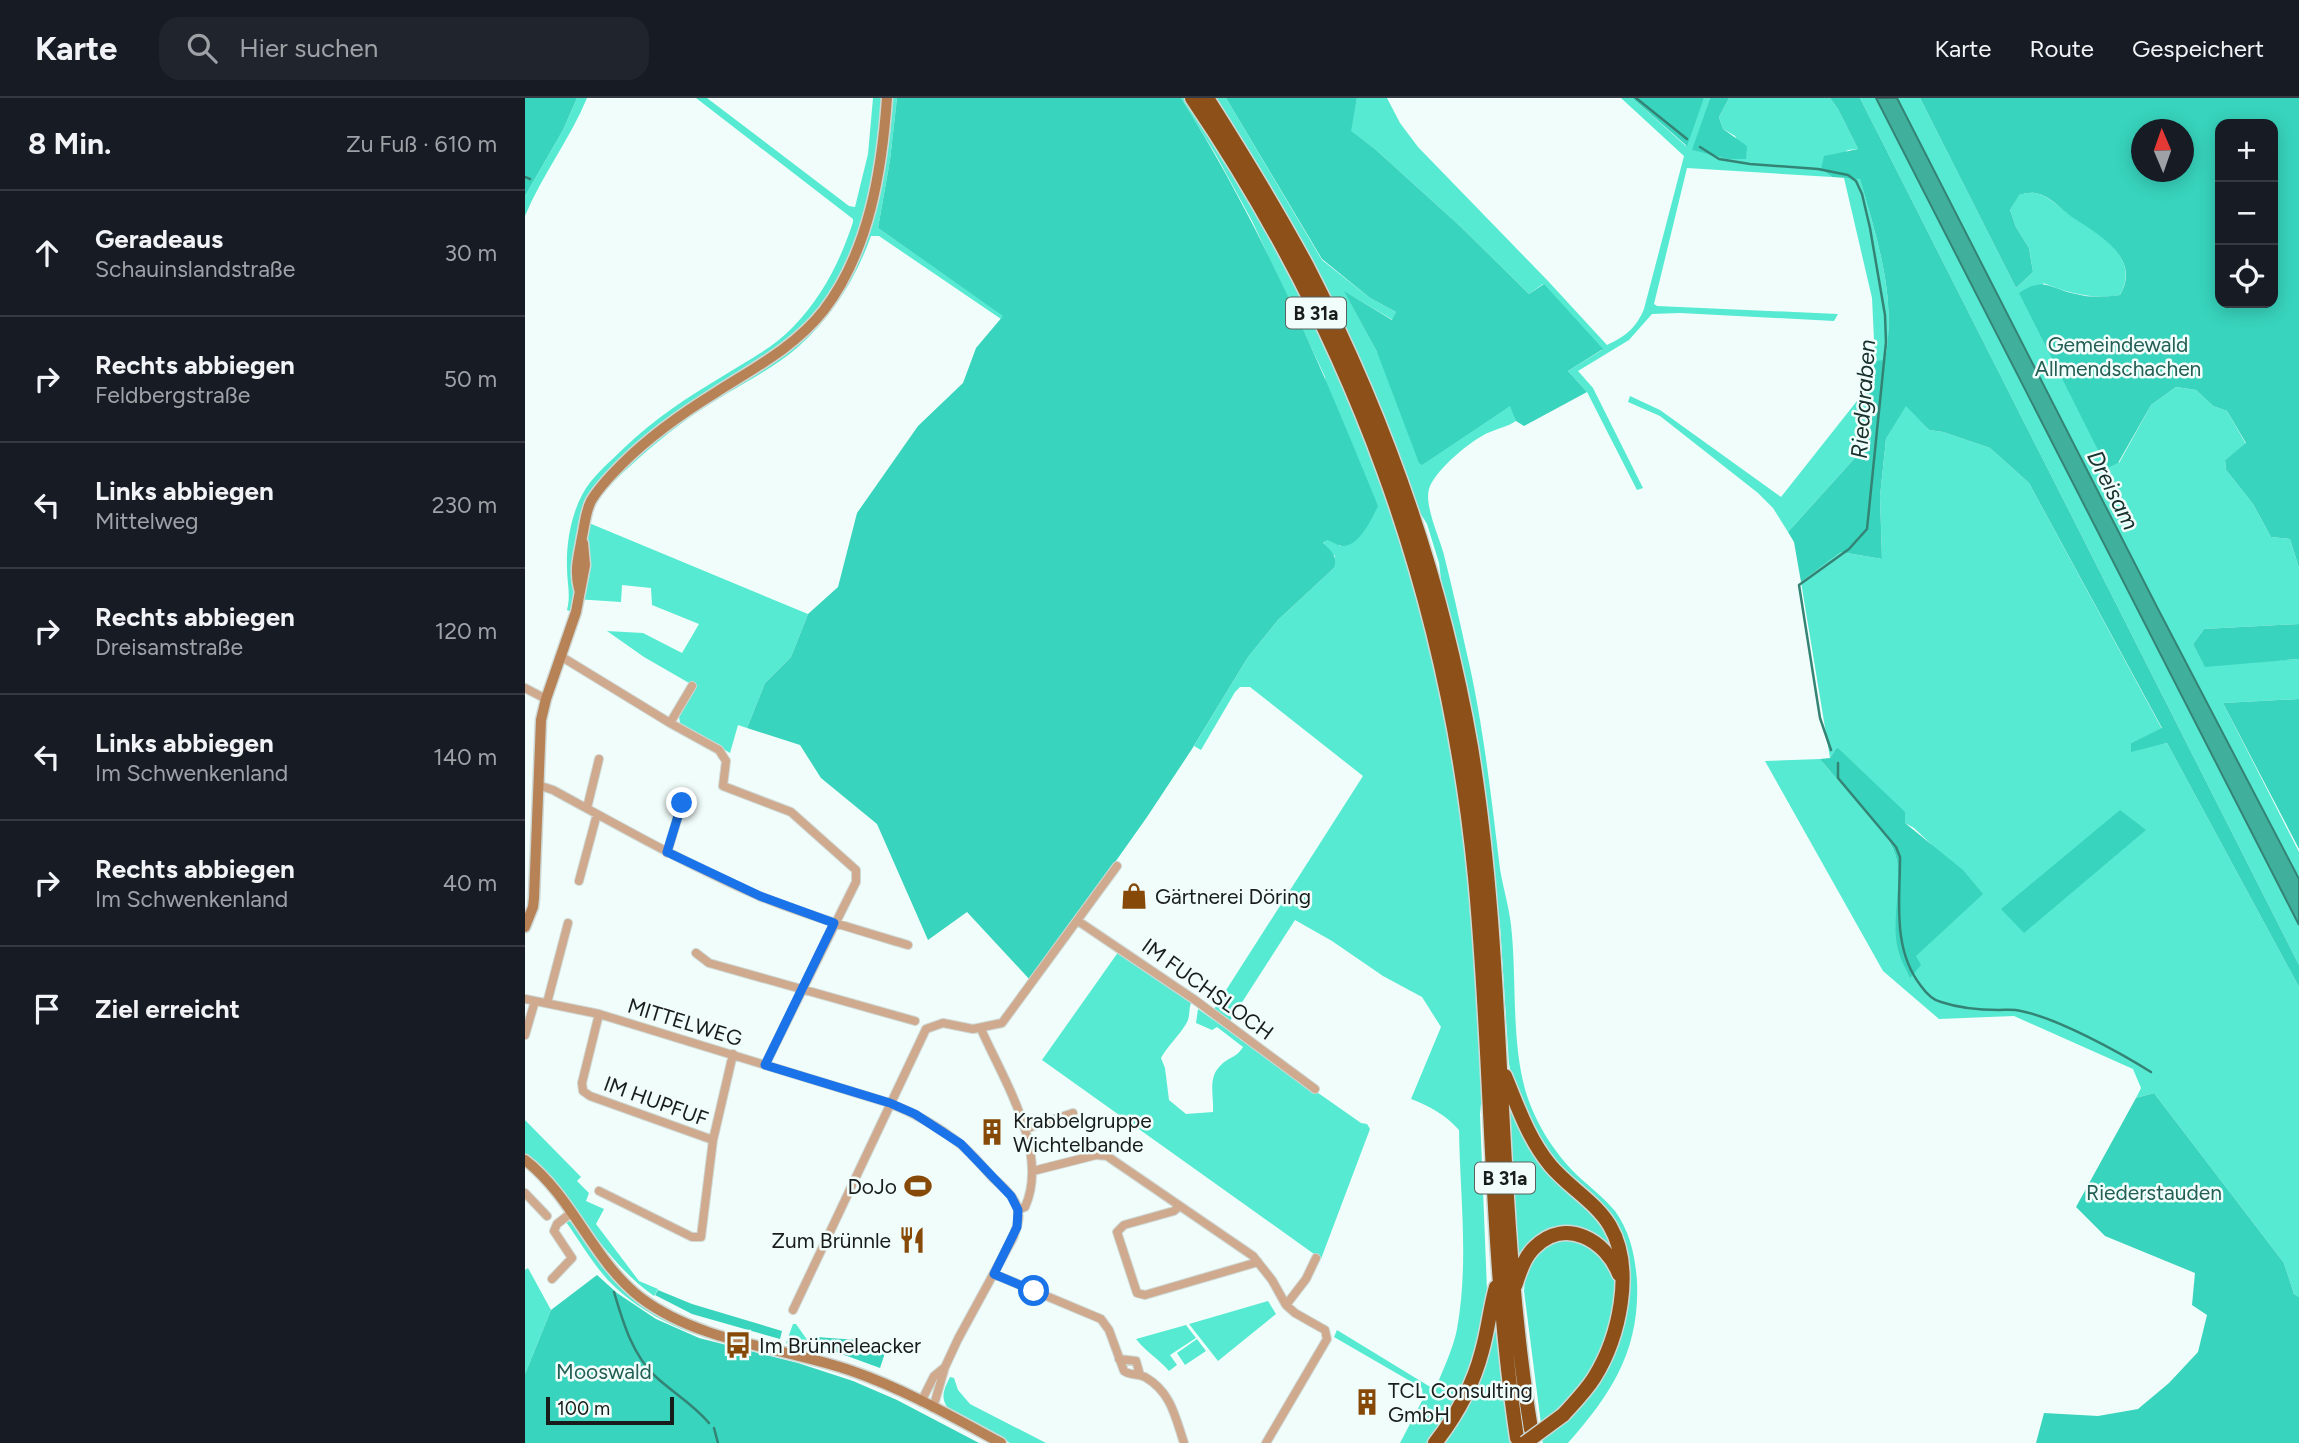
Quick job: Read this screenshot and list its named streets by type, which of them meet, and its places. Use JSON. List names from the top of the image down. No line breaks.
{"streets":{"highway":["B 31a"],"street":["IM FUCHSLOCH","MITTELWEG","IM HUPFUF"]},"crossings":[["MITTELWEG","IM HUPFUF"]],"water":["Riedgraben","Dreisam"],"parks":["Gemeindewald Allmendschachen","Riederstauden","Mooswald"],"places":{"shop":["Gärtnerei Döring"],"building":["Krabbelgruppe Wichtelbande","TCL Consulting GmbH"],"sports":["DoJo"],"restaurant":["Zum Brünnle"],"bus stop":["Im Brünneleacker"]},"scale_bar":"100 m","north":"top","page":{"header":"Karte","search":"Hier suchen","nav":["Karte","Route","Gespeichert"],"heading":["8 Min.","Zu Fuß · 610 m"],"map_buttons":["+","−"],"list":[["Geradeaus","Schauinslandstraße","30 m"],["Rechts abbiegen","Feldbergstraße","50 m"],["Links abbiegen","Mittelweg","230 m"],["Rechts abbiegen","Dreisamstraße","120 m"],["Links abbiegen","Im Schwenkenland","140 m"],["Rechts abbiegen","Im Schwenkenland","40 m"],"Ziel erreicht"],"scale":"100 m"}}
